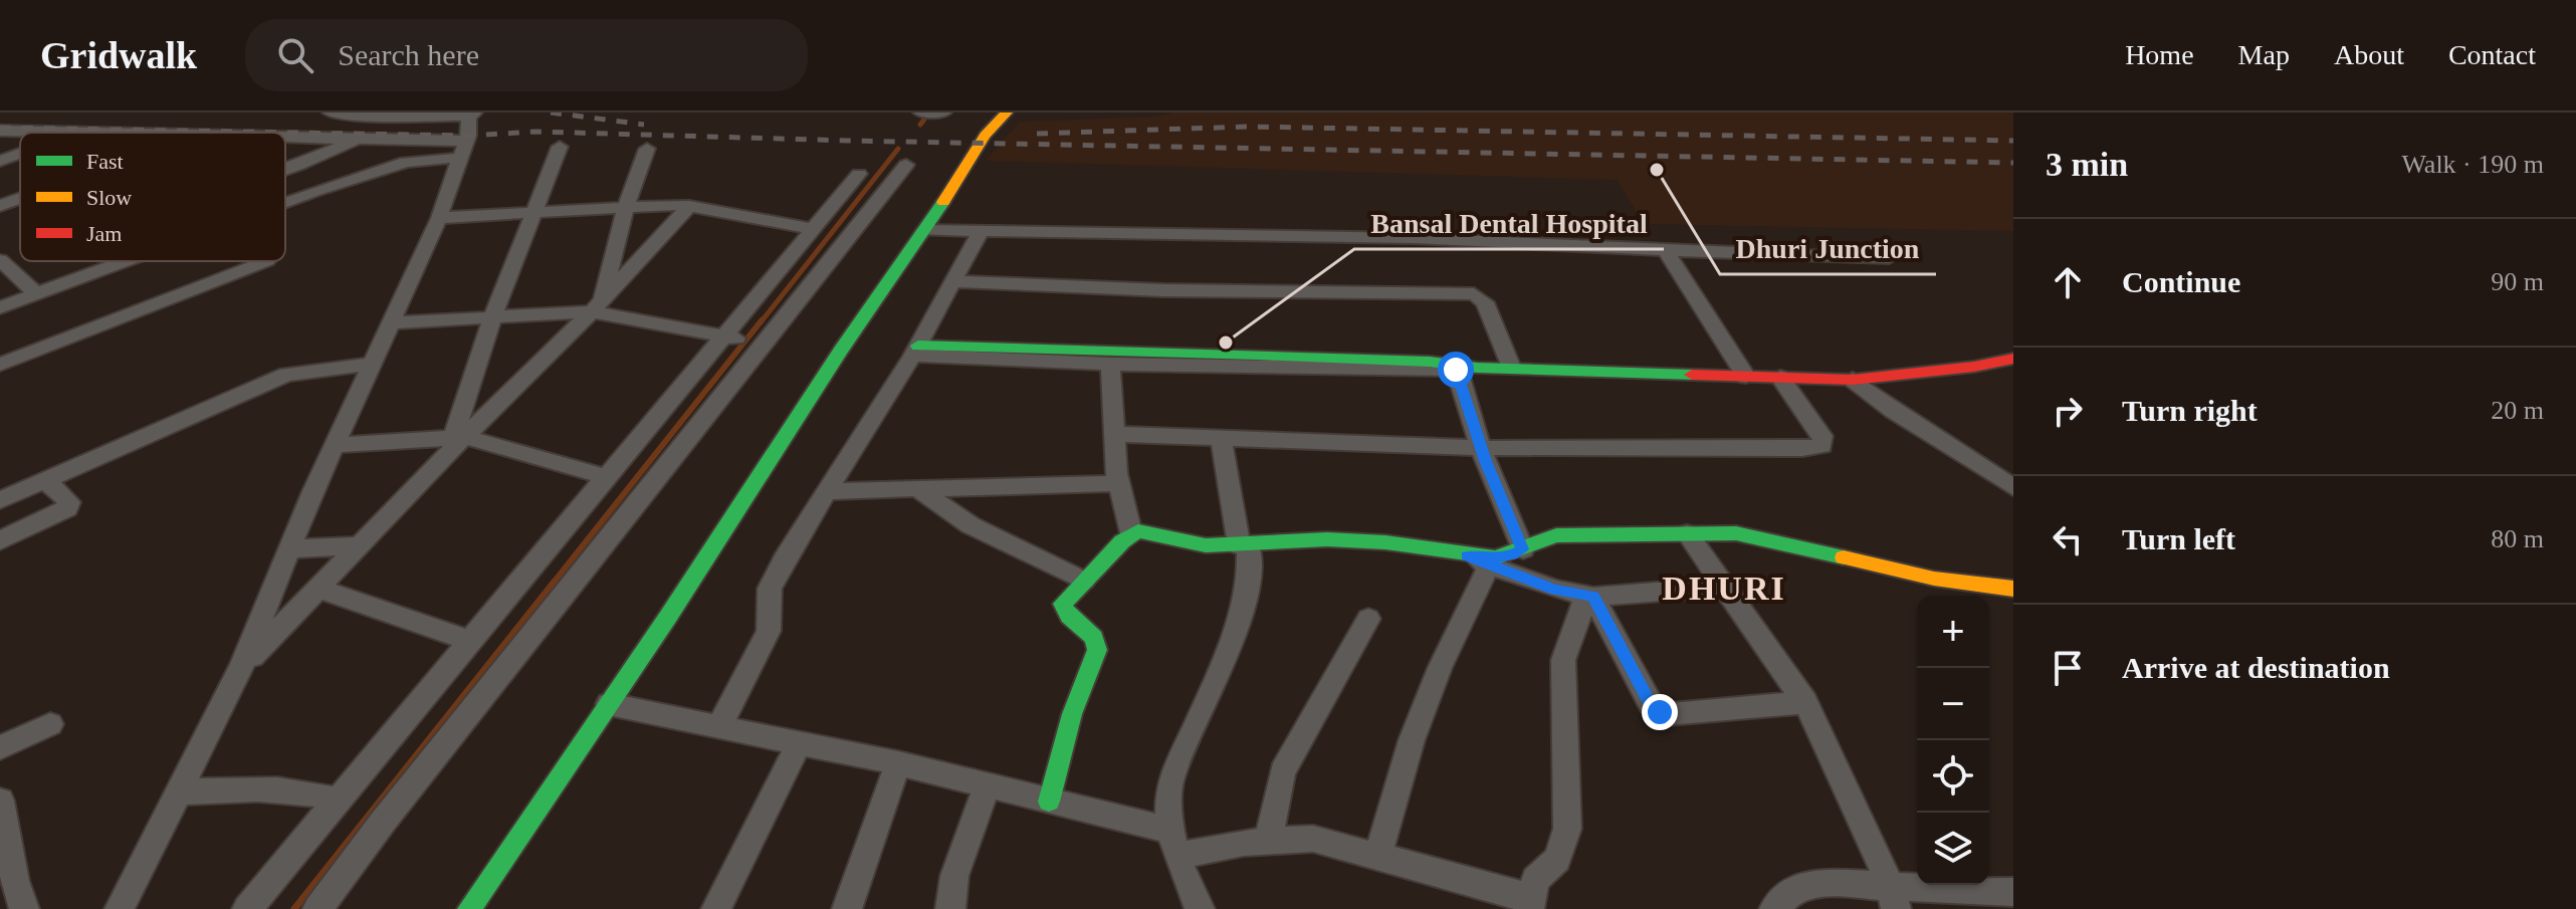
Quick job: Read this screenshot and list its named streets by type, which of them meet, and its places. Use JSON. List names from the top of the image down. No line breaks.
{"districts":["DHURI"],"places":["Dhuri Junction","Bansal Dental Hospital"],"legend":["Fast","Slow","Jam"],"page":{"header":"Gridwalk","search":"Search here","nav":["Home","Map","About","Contact"],"heading":["3 min","Walk · 190 m"],"list":[["Continue","90 m"],["Turn right","20 m"],["Turn left","80 m"],"Arrive at destination"],"map_buttons":["+","−"]}}
